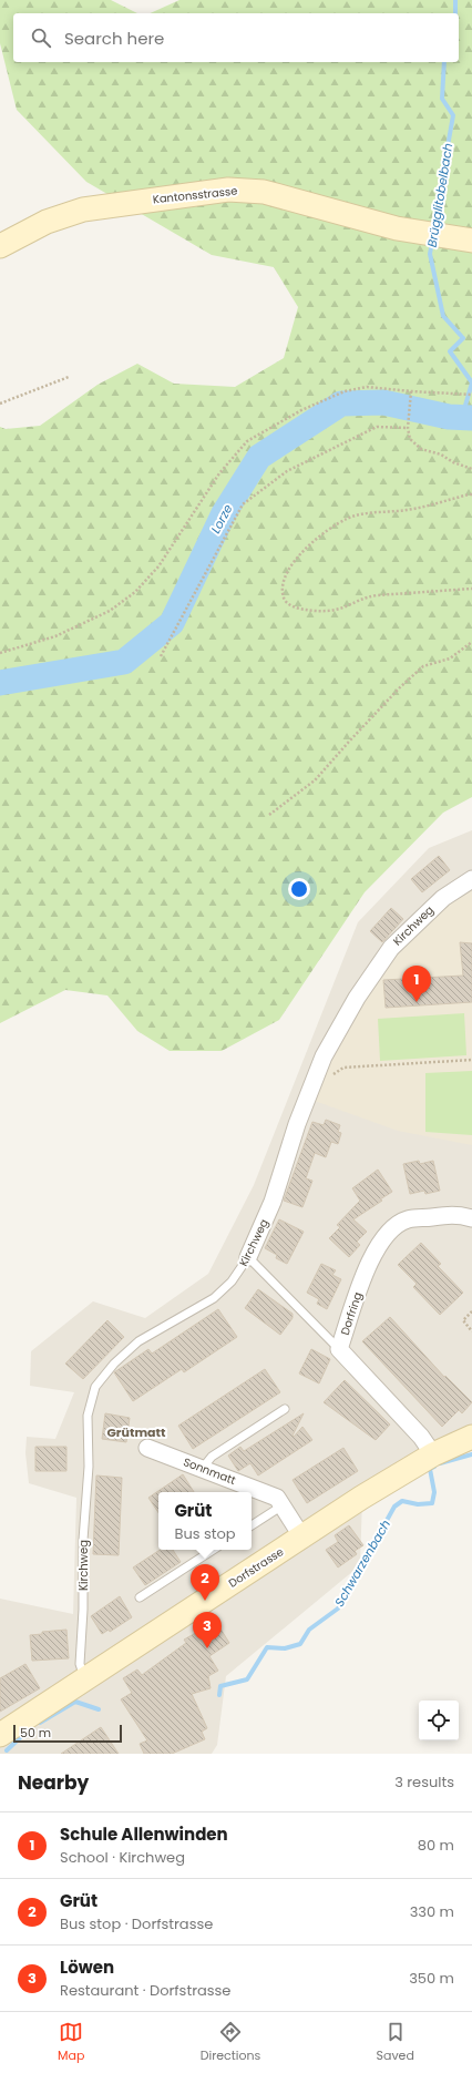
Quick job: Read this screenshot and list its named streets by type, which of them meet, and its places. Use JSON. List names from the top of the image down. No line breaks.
{"streets":{"street":["Kantonsstrasse","Kirchweg","Dorfring","Sonnmatt","Dorfstrasse"]},"crossings":[["Kirchweg","Dorfstrasse"],["Dorfring","Dorfstrasse"],["Sonnmatt","Dorfstrasse"]],"districts":["Grütmatt"],"water":["Brügglitobelbach","Lorze","Schwarzenbach"],"scale_bar":"50 m","page":{"search":"Search here","pins":["1","2","3"],"popup":["Grüt","Bus stop"],"scale":"50 m","heading":["Nearby","3 results"],"list":[{"mark":"1","name":"Schule Allenwinden","note":"School · Kirchweg","value":"80 m"},{"mark":"2","name":"Grüt","note":"Bus stop · Dorfstrasse","value":"330 m"},{"mark":"3","name":"Löwen","note":"Restaurant · Dorfstrasse","value":"350 m"}],"nav":["Map","Directions","Saved"]}}
